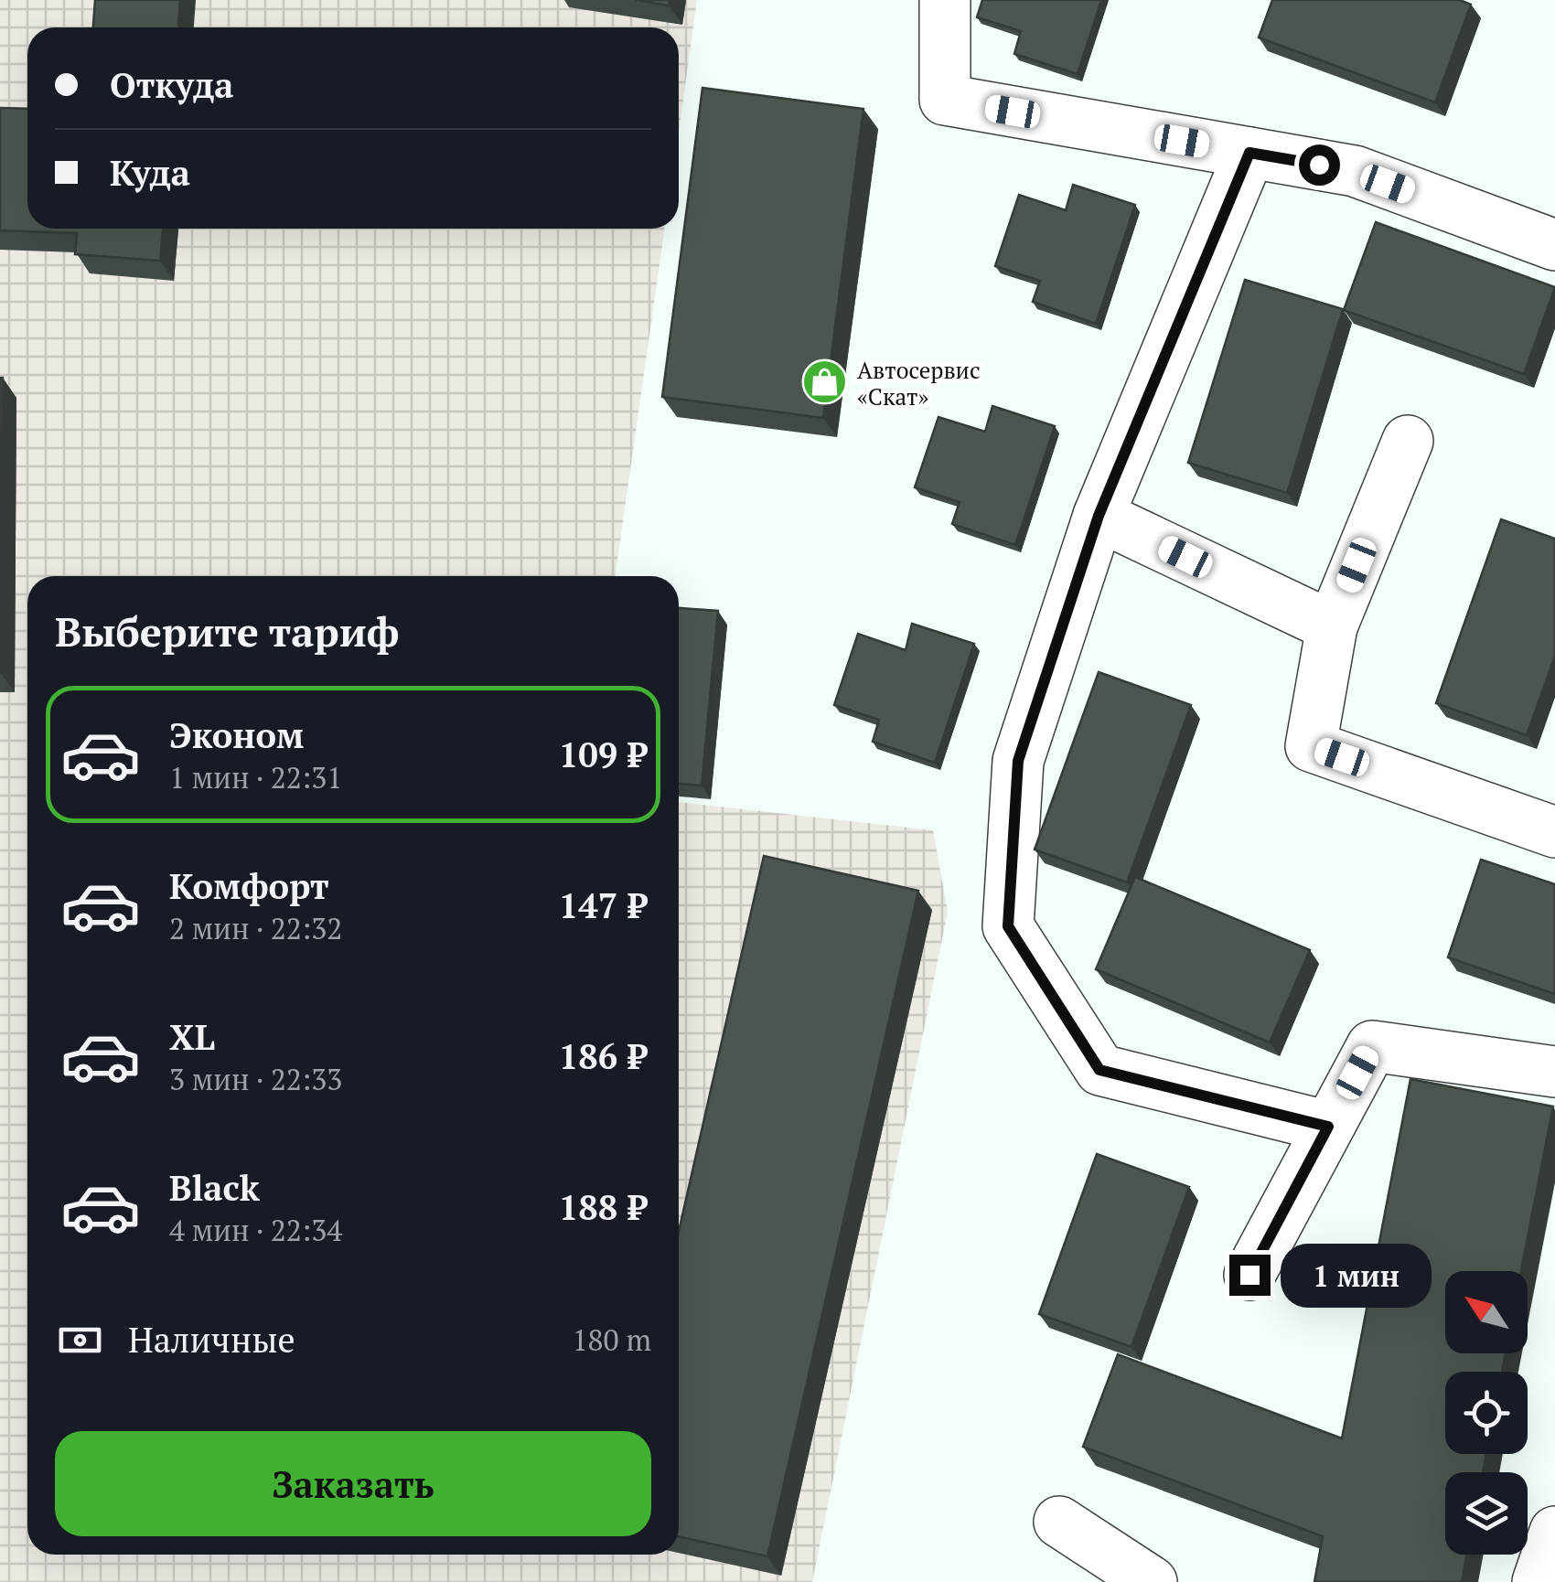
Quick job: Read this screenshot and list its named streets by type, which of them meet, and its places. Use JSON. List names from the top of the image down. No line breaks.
{"places":{"shop":["Автосервис «Скат»"]},"north":"top left","page":{"banner":["Откуда","Куда"],"heading":"Выберите тариф","list":[{"name":"Эконом","note":"1 мин · 22:31","value":"109 ₽"},{"name":"Комфорт","note":"2 мин · 22:32","value":"147 ₽"},{"name":"XL","note":"3 мин · 22:33","value":"186 ₽"},{"name":"Black","note":"4 мин · 22:34","value":"188 ₽"}],"bubble":"1 мин","pay":["Наличные","180 m"],"buttons":"Заказать"}}
